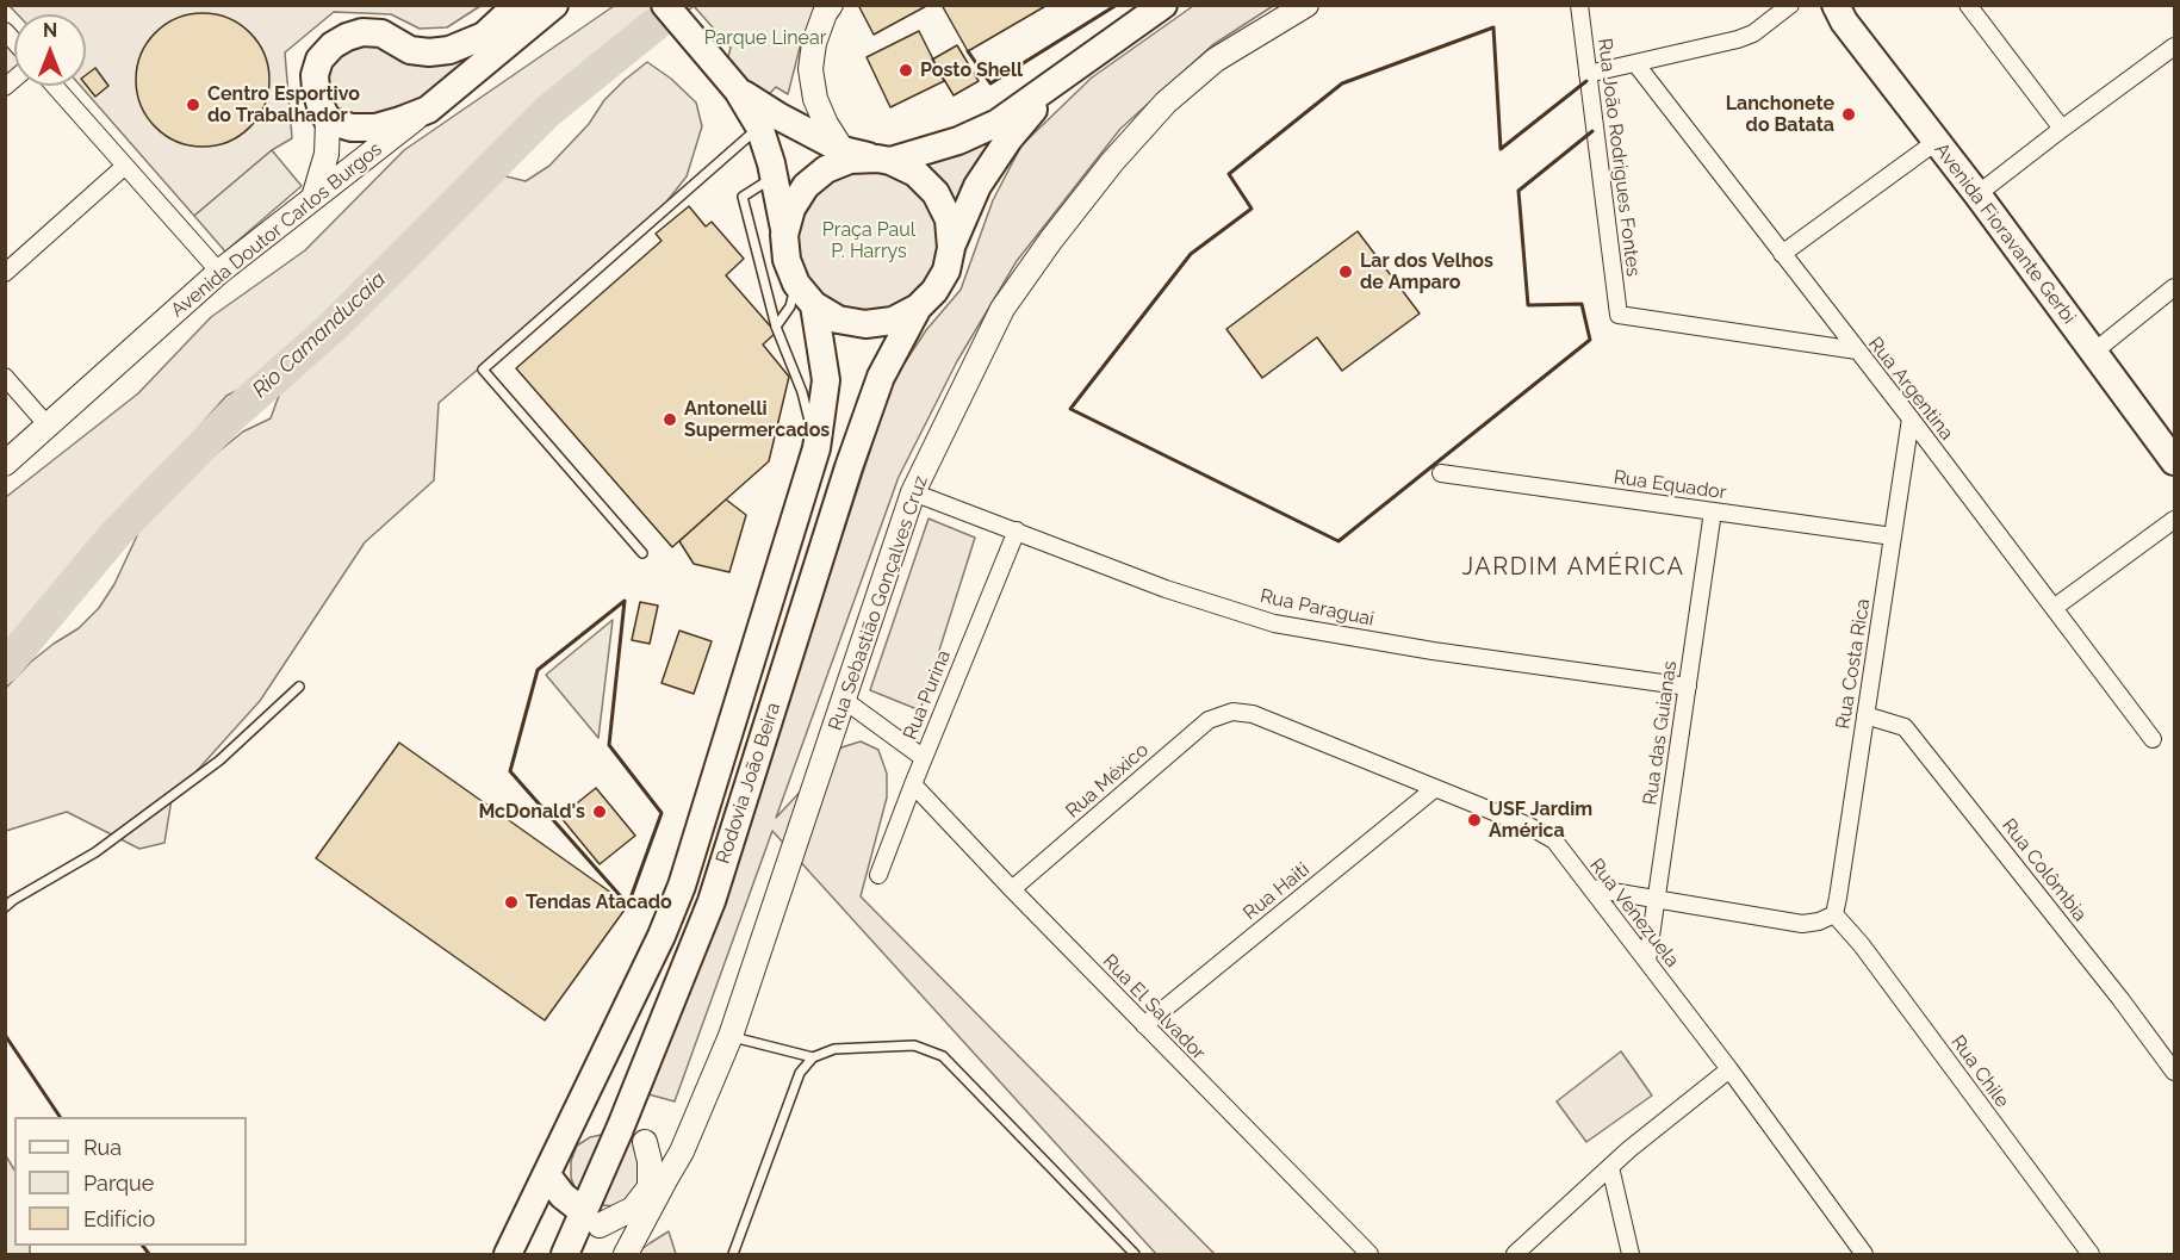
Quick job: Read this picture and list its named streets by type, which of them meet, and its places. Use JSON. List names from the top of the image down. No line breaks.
{"streets":{"main road":["Avenida Doutor Carlos Burgos","Avenida Fioravante Gerbi","Rodovia João Beira"],"street":["Rua João Rodrigues Fontes","Rua Argentina","Rua Equador","Rua Sebastião Gonçalves Cruz","Rua Paraguai","Rua Costa Rica","Rua Purina","Rua das Guianas","Rua México","Rua Colômbia","Rua Haiti","Rua Venezuela","Rua El Salvador","Rua Chile"]},"crossings":[["Rua João Rodrigues Fontes","Rua Argentina"],["Rua Argentina","Rua Costa Rica"],["Rua Equador","Rua Costa Rica"],["Rua Equador","Rua das Guianas"],["Rua Sebastião Gonçalves Cruz","Rua Paraguai"],["Rua Paraguai","Rua Purina"],["Rua Paraguai","Rua das Guianas"],["Rua Costa Rica","Rua Colômbia"],["Rua Costa Rica","Rua Chile"],["Rua Purina","Rua El Salvador"],["Rua das Guianas","Rua Venezuela"],["Rua México","Rua Venezuela"],["Rua México","Rua El Salvador"],["Rua Haiti","Rua Venezuela"],["Rua Haiti","Rua El Salvador"]],"districts":["JARDIM AMÉRICA"],"water":["Rio Camanducaia"],"parks":["Parque Linear","Praça Paul P. Harrys"],"places":["Posto Shell","Centro Esportivo do Trabalhador","Lanchonete do Batata","Lar dos Velhos de Amparo","Antonelli Supermercados","McDonald's","USF Jardim América","Tendas Atacado"],"legend":["Rua","Parque","Edifício"],"north":"top"}
